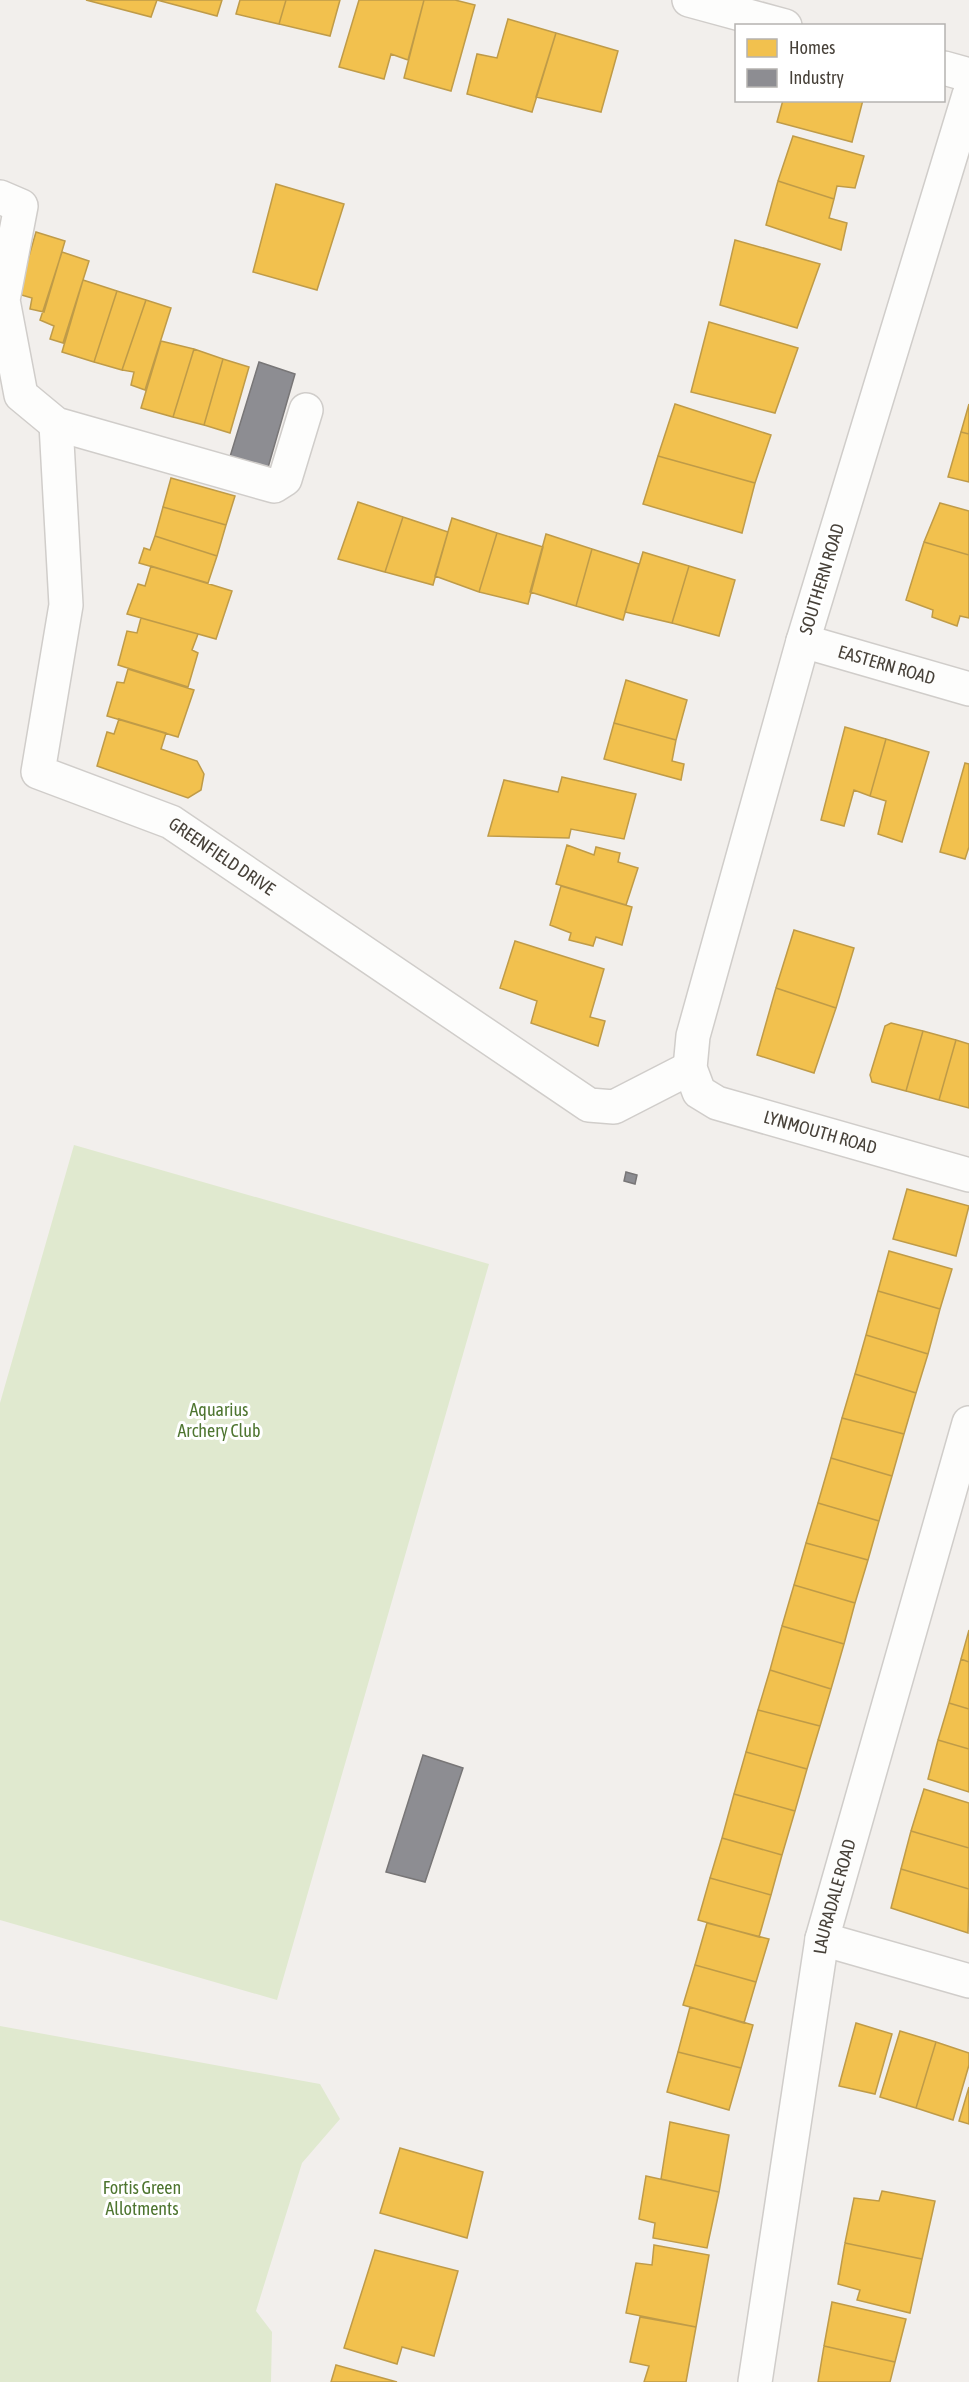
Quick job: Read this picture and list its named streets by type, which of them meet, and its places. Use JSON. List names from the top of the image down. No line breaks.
{"streets":{"street":["SOUTHERN ROAD","EASTERN ROAD","GREENFIELD DRIVE","LYNMOUTH ROAD","LAURADALE ROAD"]},"crossings":[["SOUTHERN ROAD","EASTERN ROAD"],["SOUTHERN ROAD","GREENFIELD DRIVE"],["SOUTHERN ROAD","LYNMOUTH ROAD"],["GREENFIELD DRIVE","LYNMOUTH ROAD"]],"parks":["Aquarius Archery Club","Fortis Green Allotments"],"legend":["Homes","Industry"]}
